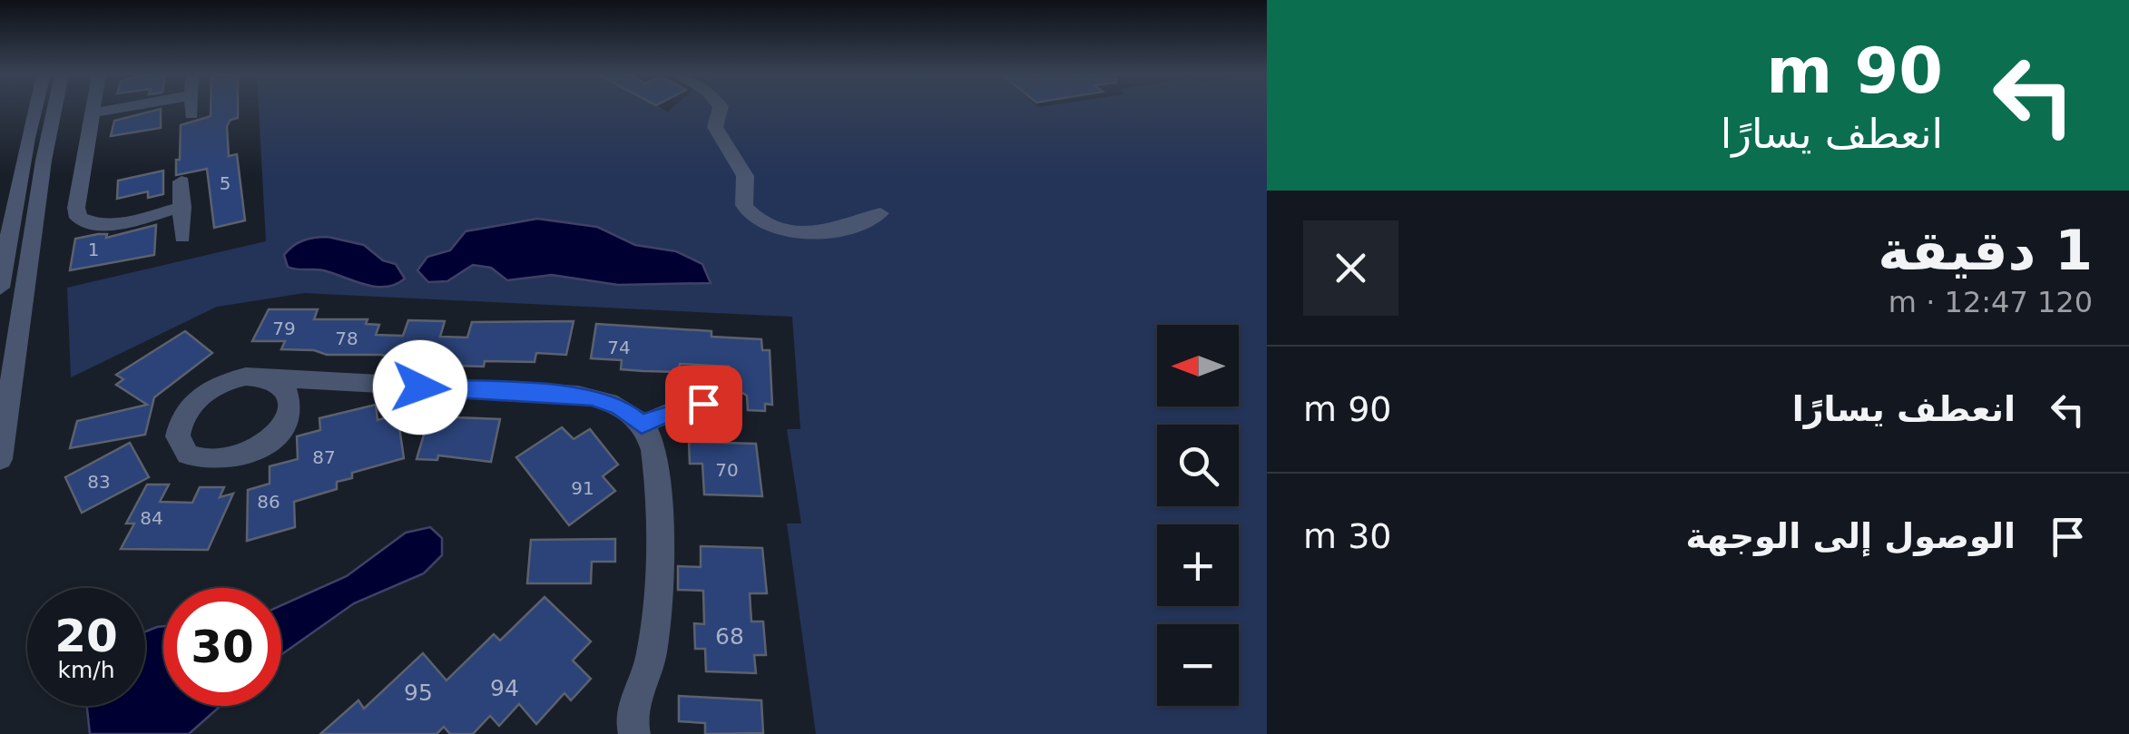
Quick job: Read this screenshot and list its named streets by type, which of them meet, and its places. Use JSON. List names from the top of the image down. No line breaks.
{"house_numbers":["5","1","79","78","74","87","70","83","91","86","84","68","94","95"],"north":"left","page":{"turn":["90 m","انعطف يسارًا"],"heading":["1 دقيقة","120 m · 12:47"],"map_buttons":["+","−"],"list":[{"name":"انعطف يسارًا","value":"90 m"},{"name":"الوصول إلى الوجهة","value":"30 m"}],"speed":"20 km/h","limit":"30"}}
